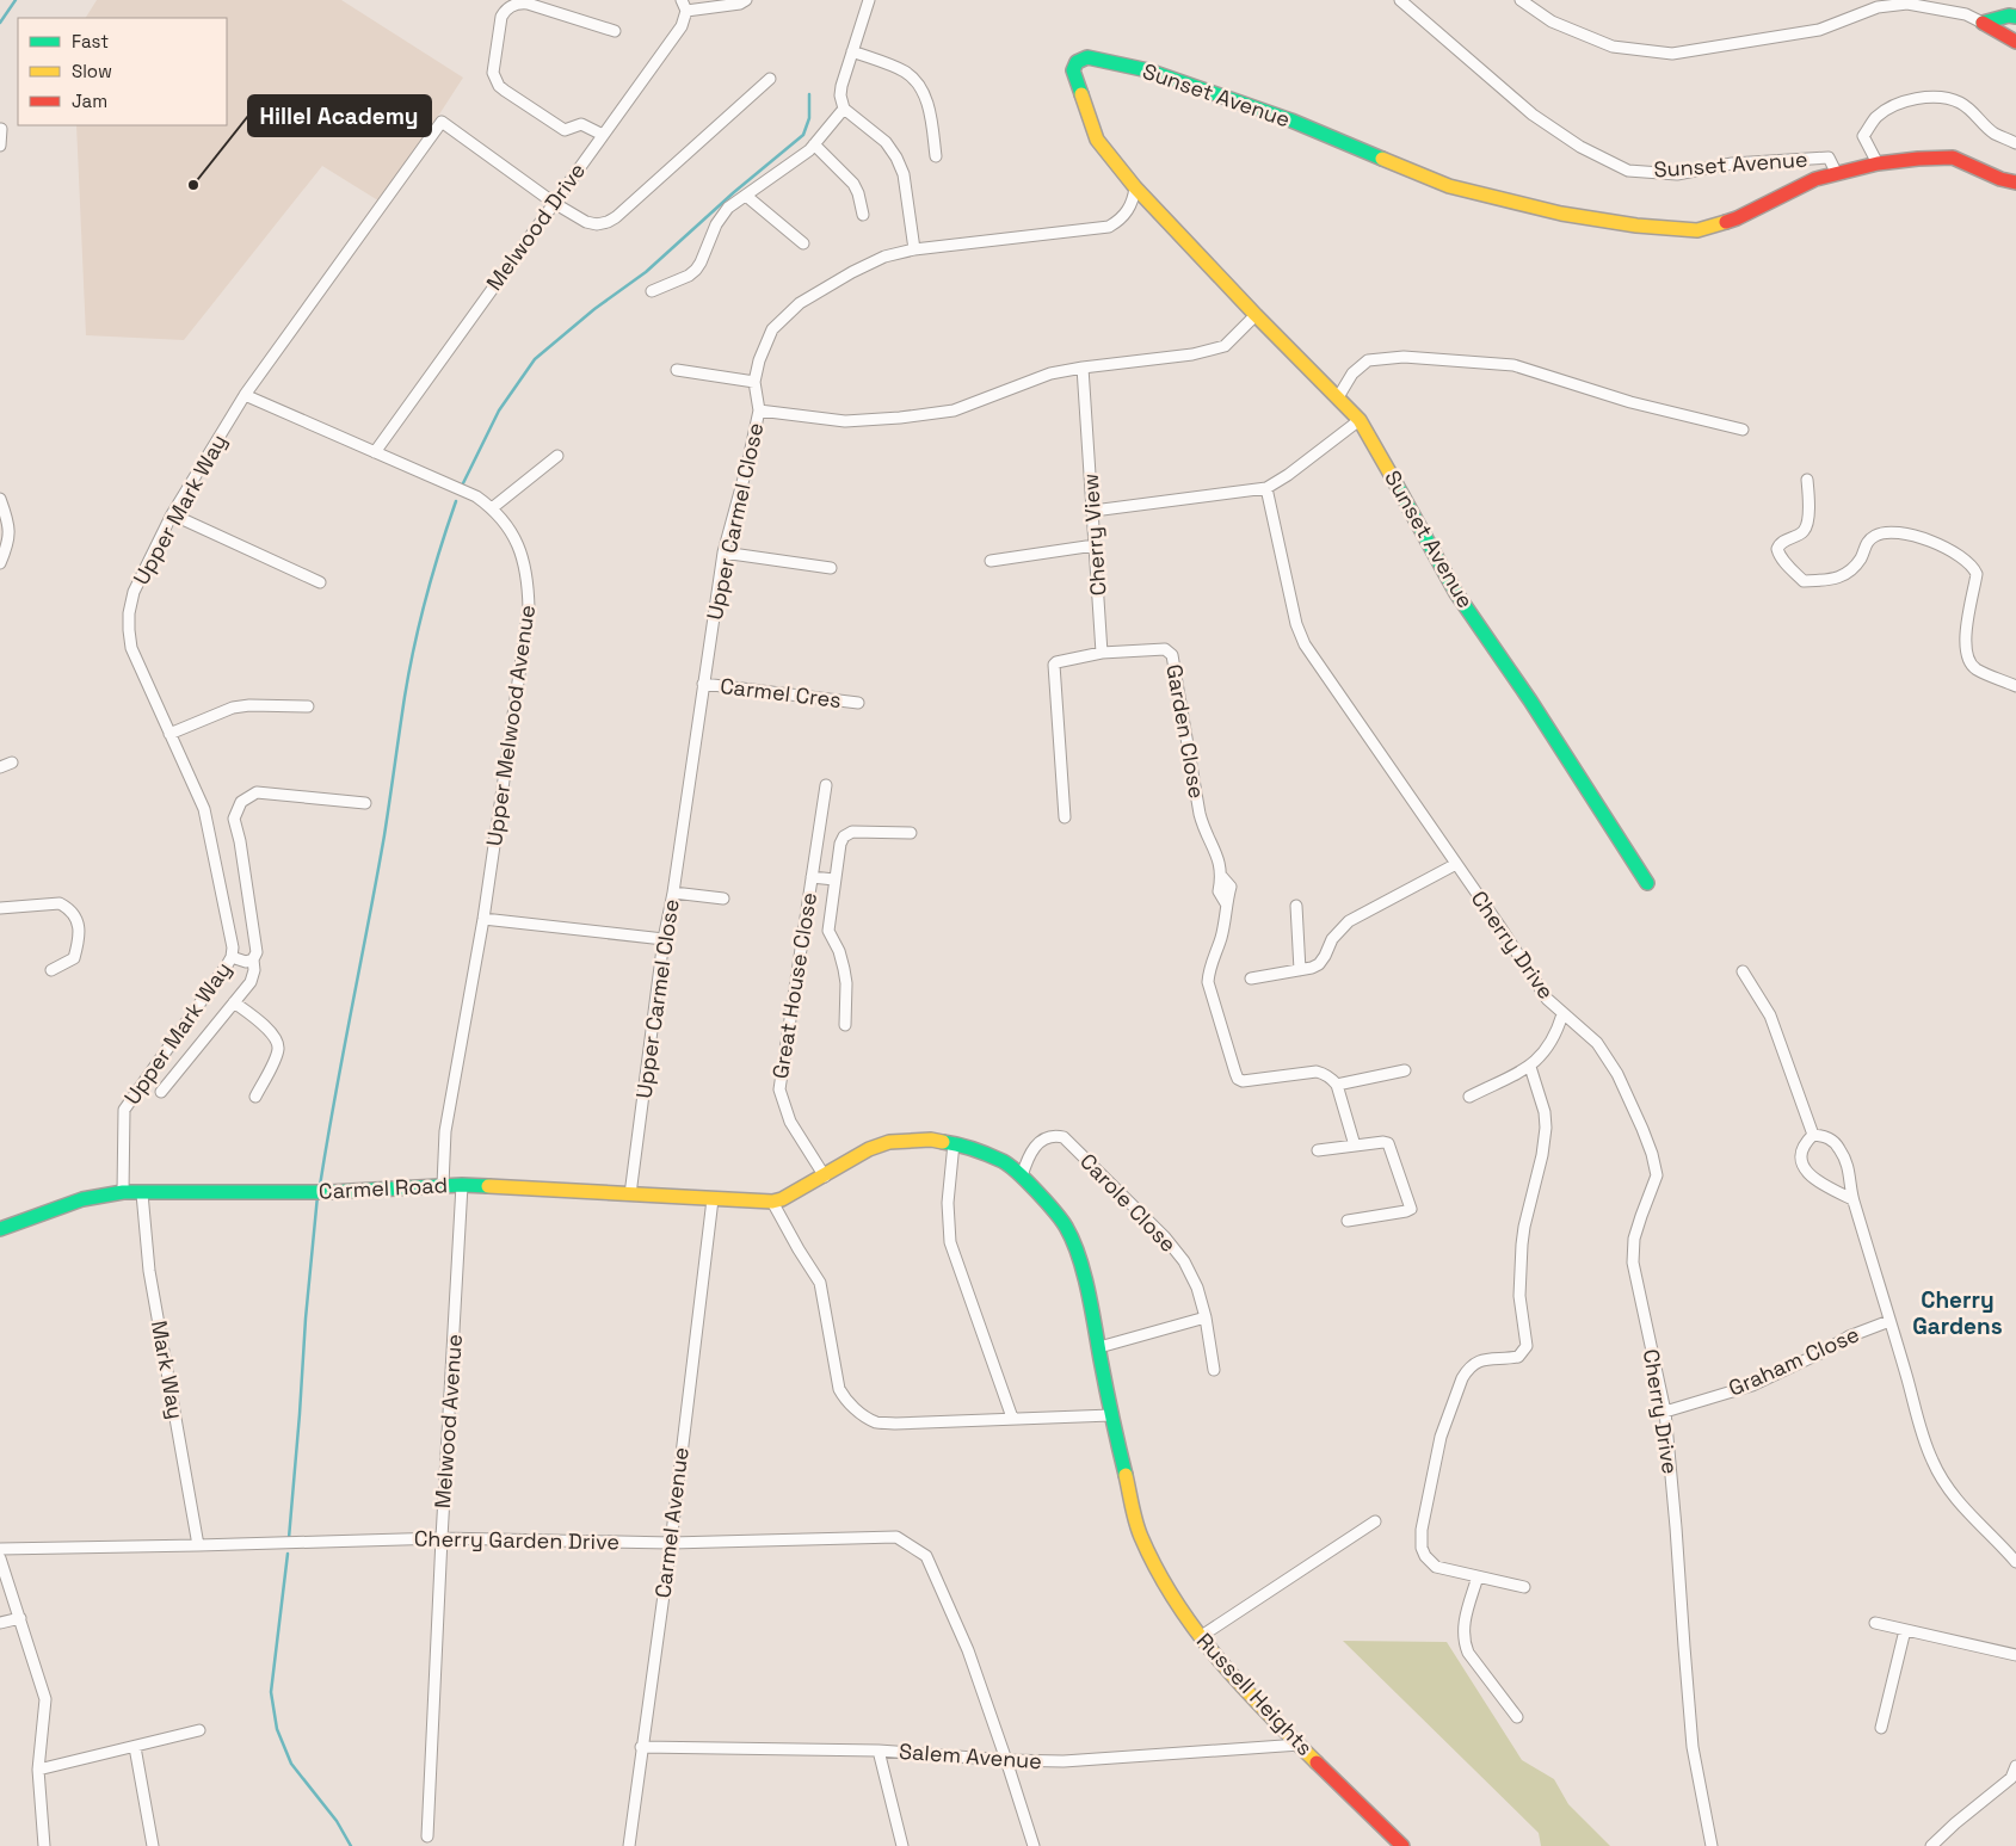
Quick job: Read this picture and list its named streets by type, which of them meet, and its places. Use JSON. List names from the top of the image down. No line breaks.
{"streets":{"street":["Sunset Avenue","Melwood Drive","Upper Mark Way","Upper Carmel Close","Cherry View","Carmel Cres","Upper Melwood Avenue","Garden Close","Cherry Drive","Great House Close","Carmel Road","Carole Close","Graham Close","Mark Way","Melwood Avenue","Carmel Avenue","Cherry Garden Drive","Russell Heights","Salem Avenue"]},"crossings":[["Sunset Avenue","Upper Carmel Close"],["Melwood Drive","Upper Mark Way"],["Melwood Drive","Upper Melwood Avenue"],["Upper Mark Way","Upper Melwood Avenue"],["Upper Mark Way","Carmel Road"],["Upper Carmel Close","Carmel Cres"],["Upper Carmel Close","Carmel Road"],["Cherry View","Garden Close"],["Upper Melwood Avenue","Carmel Road"],["Cherry Drive","Graham Close"],["Great House Close","Russell Heights"],["Carmel Road","Mark Way"],["Carmel Road","Melwood Avenue"],["Carmel Road","Carmel Avenue"],["Carmel Road","Russell Heights"],["Carole Close","Russell Heights"],["Mark Way","Cherry Garden Drive"],["Melwood Avenue","Cherry Garden Drive"],["Carmel Avenue","Cherry Garden Drive"],["Carmel Avenue","Salem Avenue"],["Cherry Garden Drive","Salem Avenue"],["Russell Heights","Salem Avenue"]],"districts":["Cherry Gardens"],"places":["Hillel Academy"],"legend":["Fast","Slow","Jam"]}
